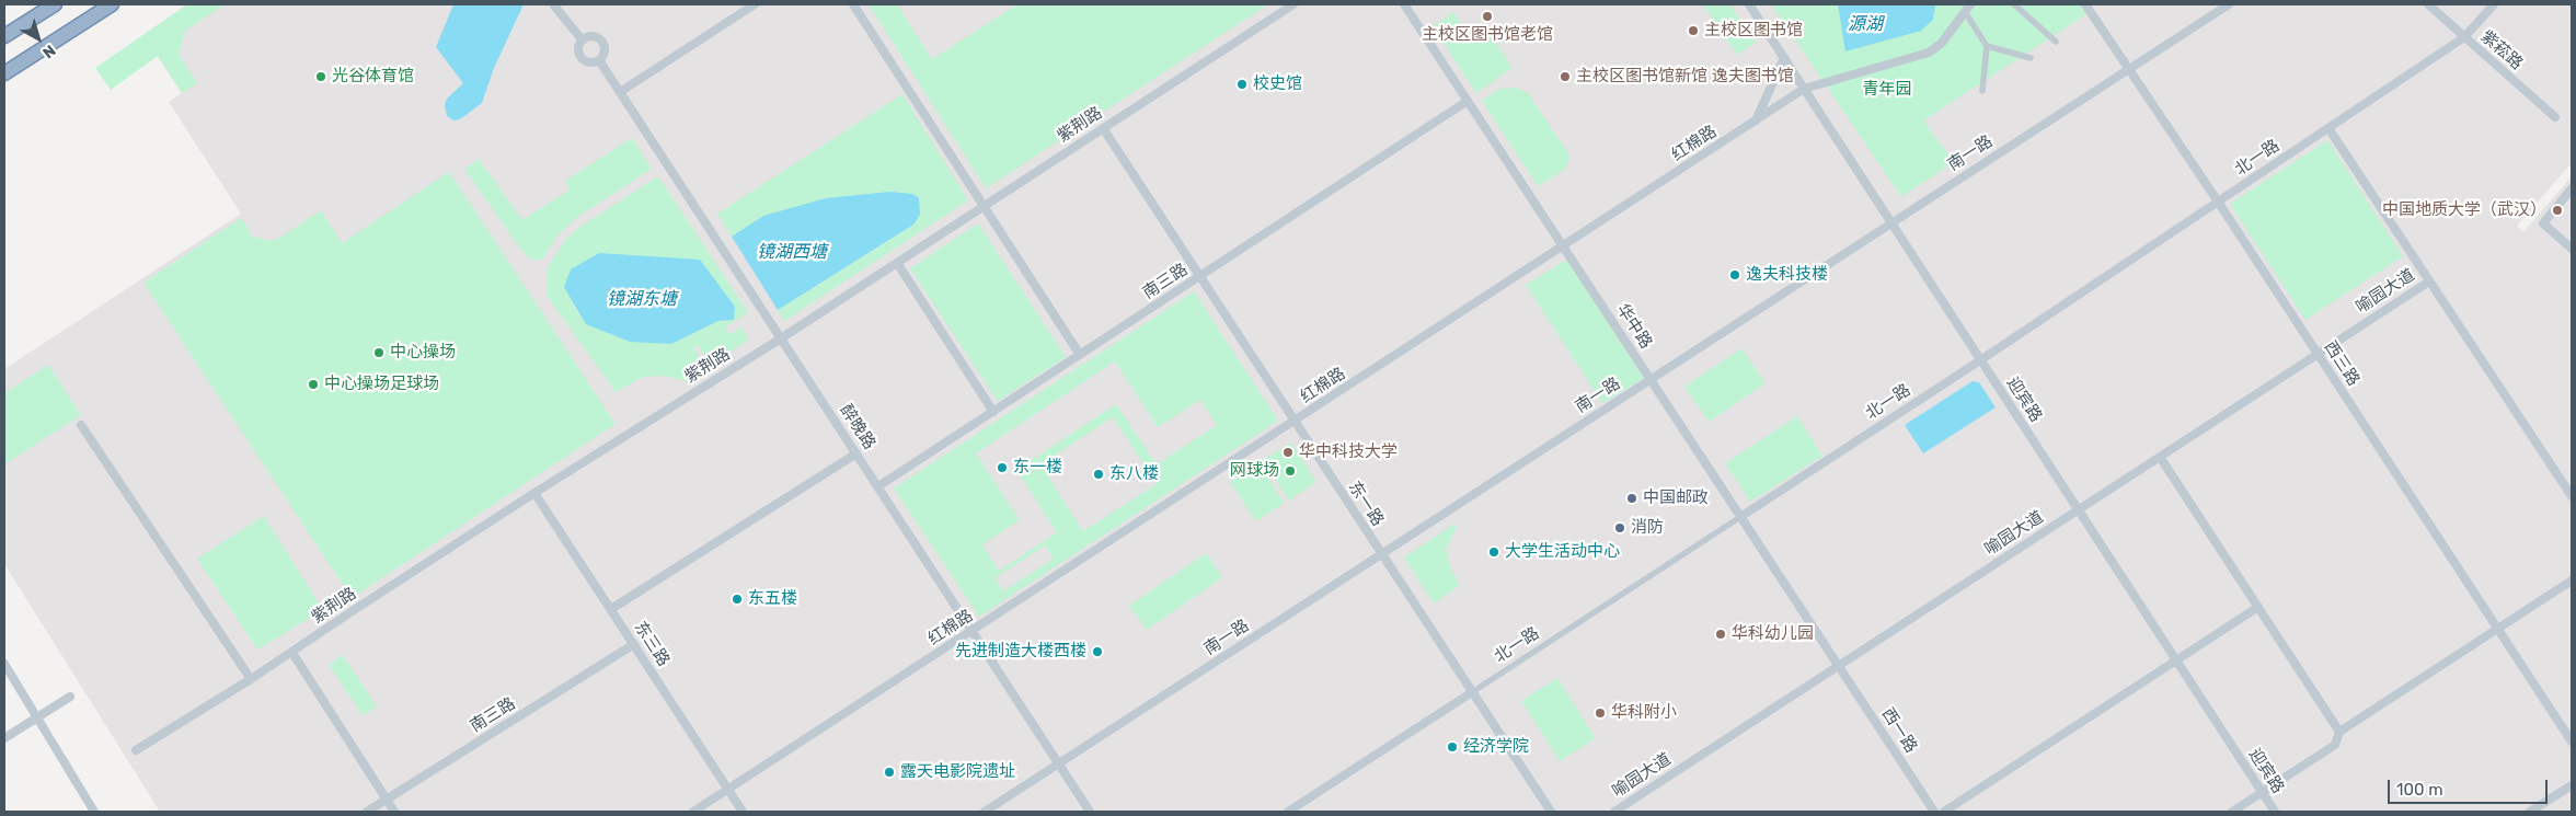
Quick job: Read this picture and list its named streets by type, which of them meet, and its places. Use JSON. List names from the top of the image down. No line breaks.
{"streets":{"street":["紫菘路","紫荆路","红棉路","南一路","北一路","南三路","喻园大道","华中路","西三路","迎宾路","醉晚路","东一路","东三路","西一路"]},"crossings":[["紫菘路","北一路"],["紫荆路","醉晚路"],["紫荆路","东一路"],["紫荆路","东三路"],["红棉路","华中路"],["红棉路","迎宾路"],["红棉路","醉晚路"],["红棉路","东一路"],["红棉路","东三路"],["南一路","华中路"],["南一路","西三路"],["南一路","迎宾路"],["南一路","醉晚路"],["南一路","东一路"],["北一路","华中路"],["北一路","西三路"],["北一路","迎宾路"],["北一路","东一路"],["南三路","华中路"],["南三路","醉晚路"],["南三路","东一路"],["南三路","东三路"],["喻园大道","华中路"],["喻园大道","西三路"],["喻园大道","迎宾路"],["喻园大道","西一路"],["华中路","西一路"]],"water":["源湖","镜湖西塘","镜湖东塘"],"parks":["青年园"],"places":["主校区图书馆老馆","主校区图书馆","光谷体育馆","主校区图书馆新馆 逸夫图书馆","校史馆","中国地质大学（武汉）","逸夫科技楼","中心操场","中心操场足球场","华中科技大学","东一楼","网球场","东八楼","中国邮政","消防","大学生活动中心","东五楼","华科幼儿园","先进制造大楼西楼","华科附小","经济学院","露天电影院遗址"],"scale_bar":"100 m","north":"bottom right"}
